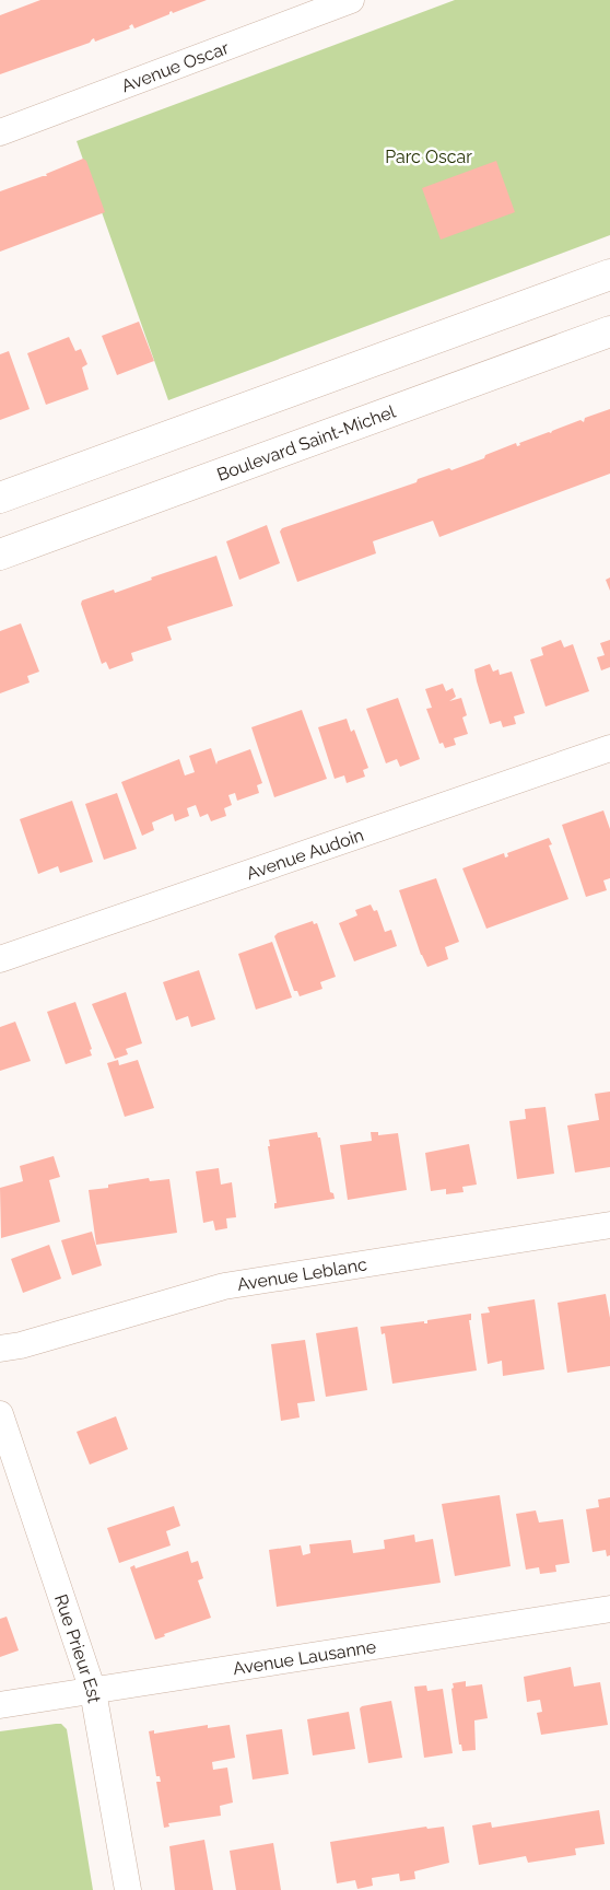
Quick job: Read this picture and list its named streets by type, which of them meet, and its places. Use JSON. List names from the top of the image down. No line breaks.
{"streets":{"main road":["Boulevard Saint-Michel"],"street":["Avenue Oscar","Avenue Audoin","Avenue Leblanc","Rue Prieur Est","Avenue Lausanne"]},"crossings":[["Rue Prieur Est","Avenue Lausanne"]],"parks":["Parc Oscar"]}
